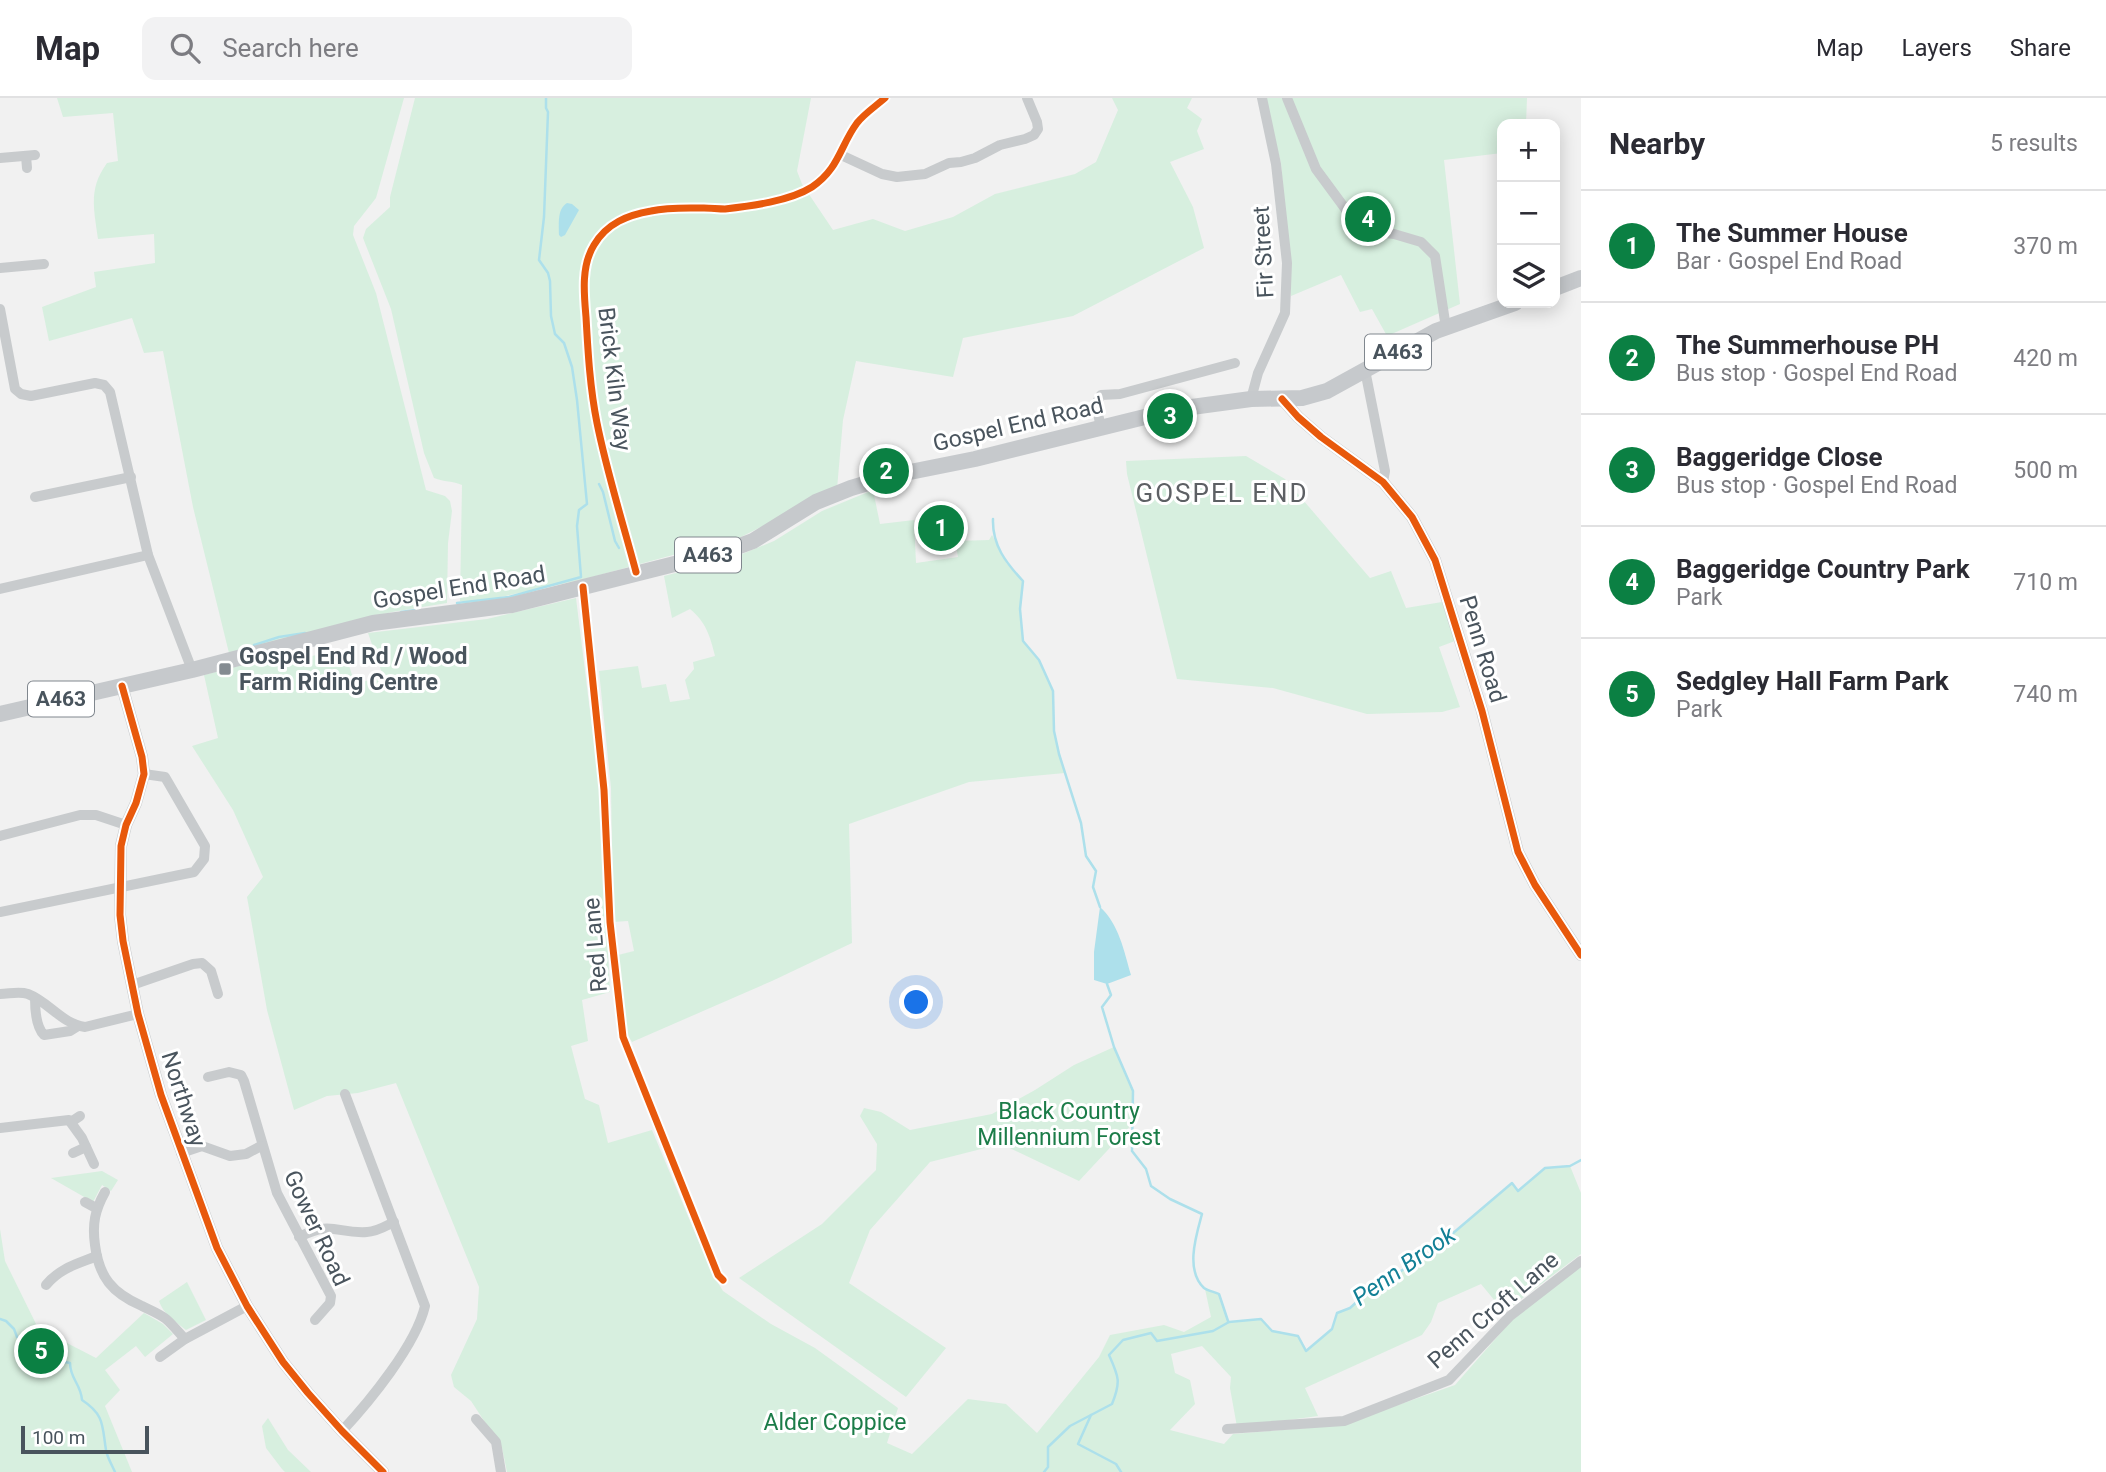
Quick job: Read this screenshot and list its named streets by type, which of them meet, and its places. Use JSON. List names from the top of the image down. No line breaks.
{"streets":{"main road":["A463","Gospel End Road"],"street":["Fir Street","Brick Kiln Way","Penn Road","Red Lane","Northway","Gower Road","Penn Croft Lane"]},"crossings":[["Fir Street","Gospel End Road"],["A463","Gospel End Road"],["A463","Penn Road"],["Brick Kiln Way","Gospel End Road"],["Gospel End Road","Penn Road"],["Gospel End Road","Red Lane"],["Gospel End Road","Northway"]],"districts":["GOSPEL END"],"water":["Penn Brook"],"parks":["Black Country Millennium Forest","Alder Coppice"],"places":{"transit":["Gospel End Rd / Wood Farm Riding Centre"]},"scale_bar":"100 m","page":{"header":"Map","search":"Search here","nav":["Map","Layers","Share"],"heading":["Nearby","5 results"],"map_buttons":["+","−"],"list":[{"mark":"1","name":"The Summer House","note":"Bar · Gospel End Road","value":"370 m"},{"mark":"2","name":"The Summerhouse PH","note":"Bus stop · Gospel End Road","value":"420 m"},{"mark":"3","name":"Baggeridge Close","note":"Bus stop · Gospel End Road","value":"500 m"},{"mark":"4","name":"Baggeridge Country Park","note":"Park","value":"710 m"},{"mark":"5","name":"Sedgley Hall Farm Park","note":"Park","value":"740 m"}],"pins":["4","3","2","1","5"],"scale":"100 m"}}
